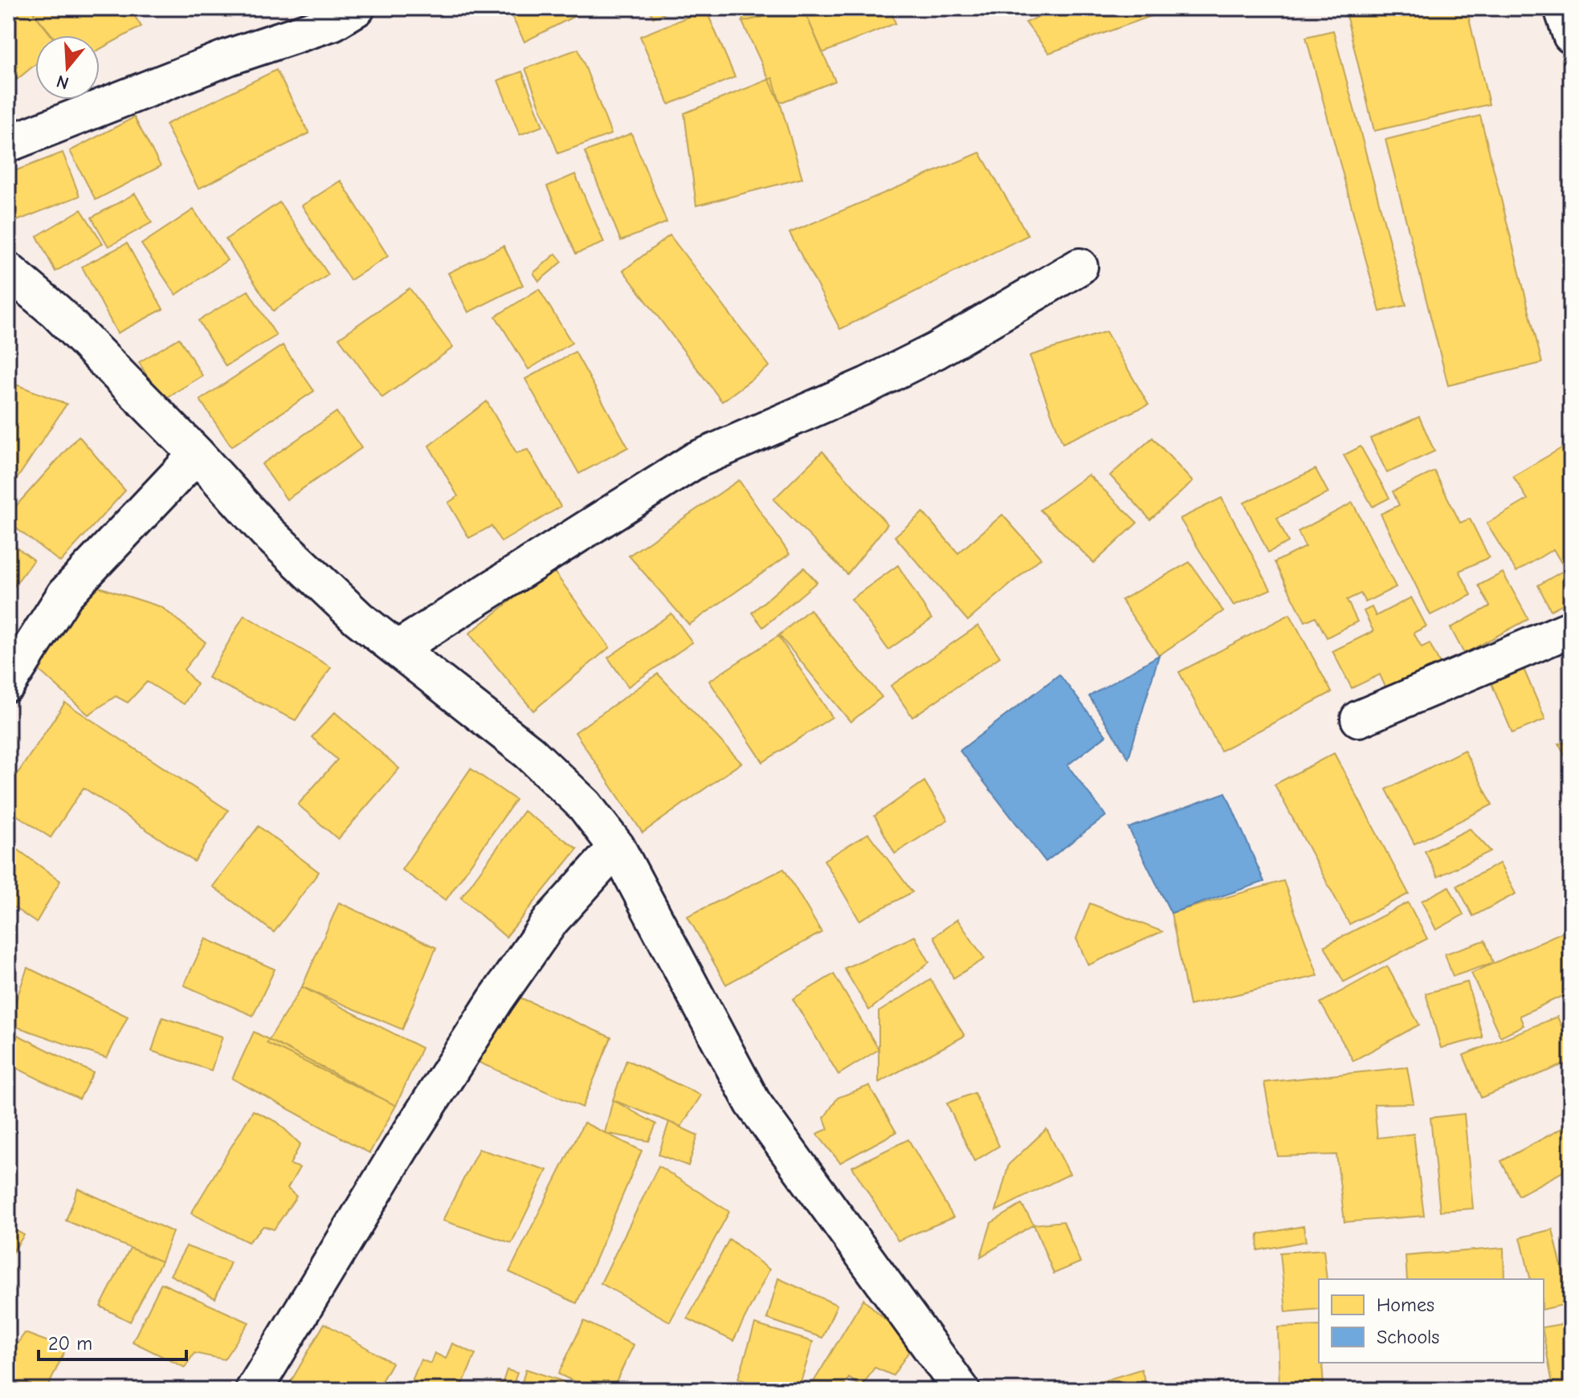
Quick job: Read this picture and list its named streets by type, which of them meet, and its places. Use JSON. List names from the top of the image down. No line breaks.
{"legend":["Homes","Schools"],"scale_bar":"20 m","north":"bottom"}
